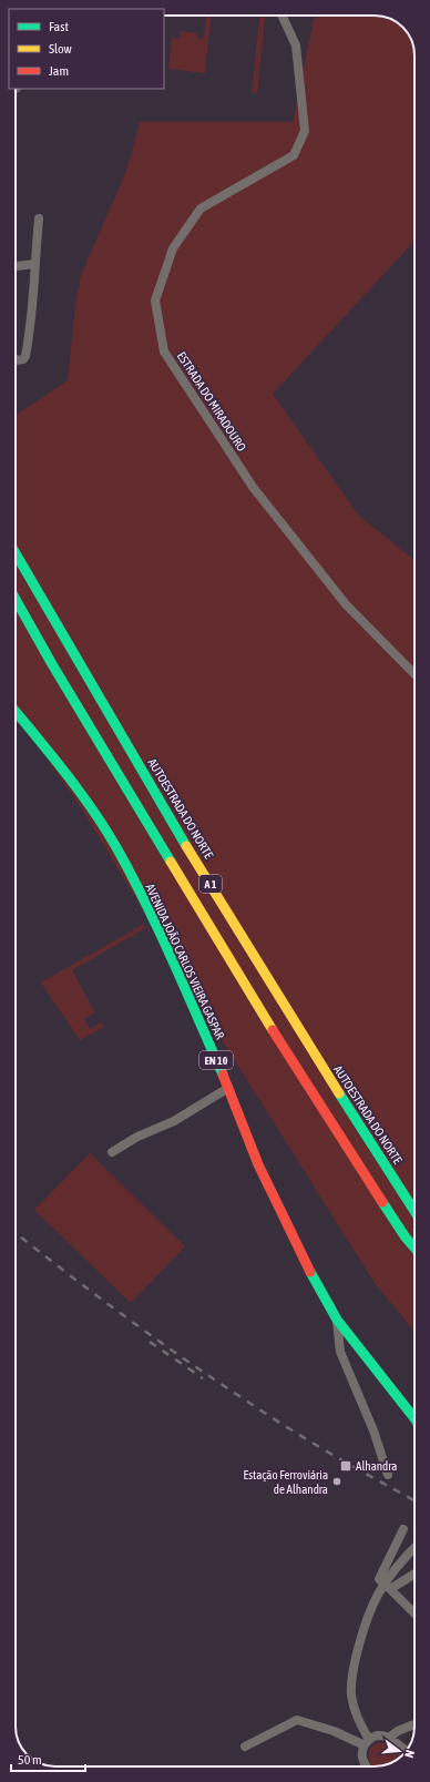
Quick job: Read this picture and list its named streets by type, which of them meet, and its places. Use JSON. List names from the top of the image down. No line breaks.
{"streets":{"main road":["AUTOESTRADA DO NORTE","A 1","AVENIDA JOÃO CARLOS VIEIRA GASPAR","EN 10"],"street":["ESTRADA DO MIRADOURO"]},"places":{"transit":["Alhandra"],"other":["Estação Ferroviária de Alhandra"]},"legend":["Fast","Slow","Jam"],"scale_bar":"50 m","north":"right"}
